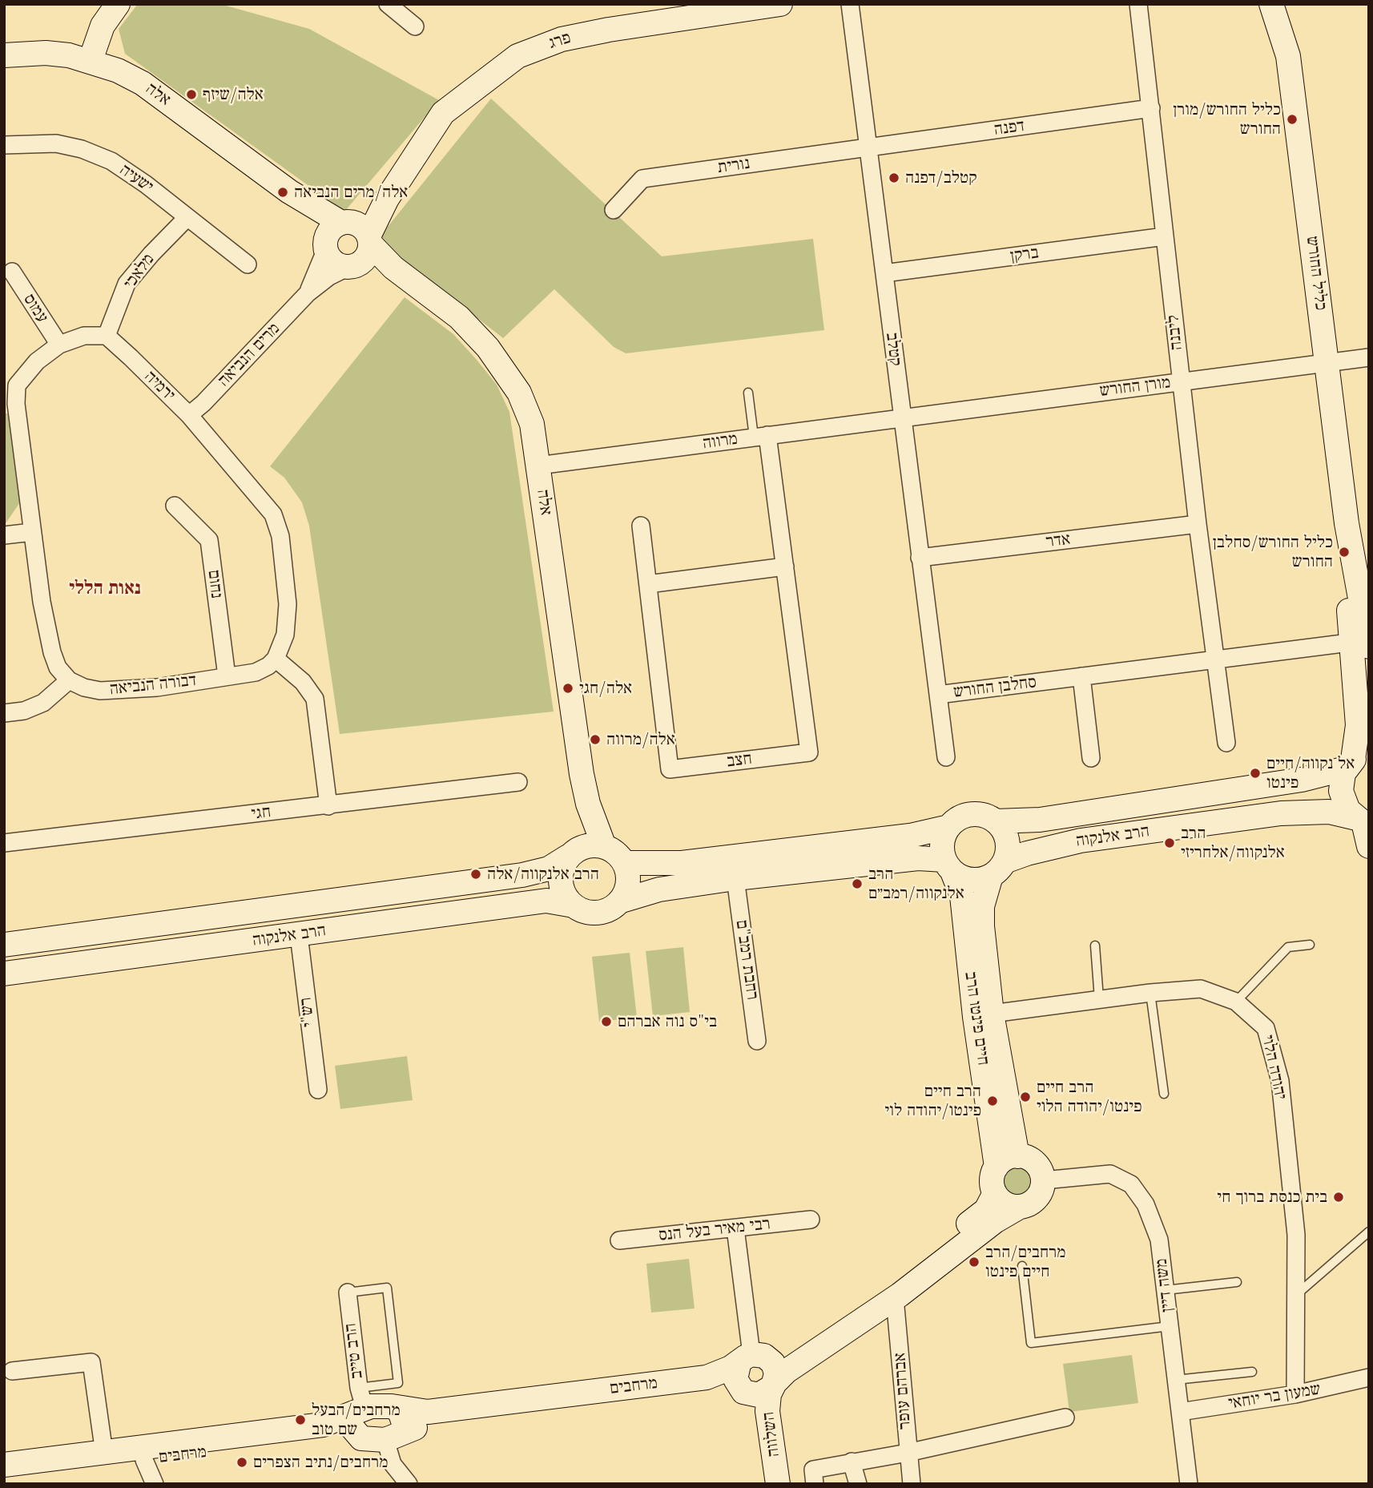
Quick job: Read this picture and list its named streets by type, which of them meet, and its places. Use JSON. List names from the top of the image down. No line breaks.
{"streets":{"street":["פרג","אלה","דפנה","נורית","ישעיה","ברקן","מלאכי","כליל החורש","עמוס","ליבנה","קטלב","מרים הנביאה","ירמיה","מורן החורש","מרווה","אדר","נחום","דבורה הנביאה","סחלבן החורש","חצב","חגי","הרב אלנקוה","רחבת רמב\"ם","רש\"י","חיים פינטו הרב","יהודה הלוי","רבי מאיר בעל הנס","משה דיין","הרב טייב","מרחבים","אברהם עופר","שמעון בר יוחאי","השלווה"]},"crossings":[["פרג","אלה"],["פרג","מרים הנביאה"],["אלה","מרים הנביאה"],["אלה","מרווה"],["אלה","הרב אלנקוה"],["דפנה","נורית"],["דפנה","ליבנה"],["דפנה","קטלב"],["נורית","קטלב"],["ישעיה","מלאכי"],["ברקן","ליבנה"],["ברקן","קטלב"],["מלאכי","ירמיה"],["כליל החורש","מורן החורש"],["כליל החורש","סחלבן החורש"],["כליל החורש","הרב אלנקוה"],["ליבנה","מורן החורש"],["ליבנה","אדר"],["ליבנה","סחלבן החורש"],["קטלב","מורן החורש"],["קטלב","מרווה"],["קטלב","אדר"],["קטלב","סחלבן החורש"],["מרים הנביאה","ירמיה"],["ירמיה","דבורה הנביאה"],["מורן החורש","מרווה"],["מרווה","חצב"],["נחום","דבורה הנביאה"],["הרב אלנקוה","רש\"י"],["הרב אלנקוה","חיים פינטו הרב"],["חיים פינטו הרב","יהודה הלוי"],["חיים פינטו הרב","משה דיין"],["חיים פינטו הרב","מרחבים"],["יהודה הלוי","שמעון בר יוחאי"],["משה דיין","מרחבים"],["משה דיין","שמעון בר יוחאי"],["הרב טייב","מרחבים"],["מרחבים","השלווה"]],"districts":["נאות הללי"],"places":["אלה/שיזף","כליל החורש/מורן החורש","קטלב/דפנה","אלה/מרים הנביאה","כליל החורש/סחלבן החורש","אלה/חגי","אלה/מרווה","אל נקווה/חיים פינטו","הרב אלנקווה/אלחריזי","הרב אלנקווה/אלה","הרב אלנקווה/רמב״ם","בי\"ס נוה אברהם","הרב חיים פינטו/יהודה הלוי","הרב חיים פינטו/יהודה לוי","בית כנסת ברוך חי","מרחבים/הרב חיים פינטו","מרחבים/הבעל שם טוב","מרחבים/נתיב הצפרים"]}
